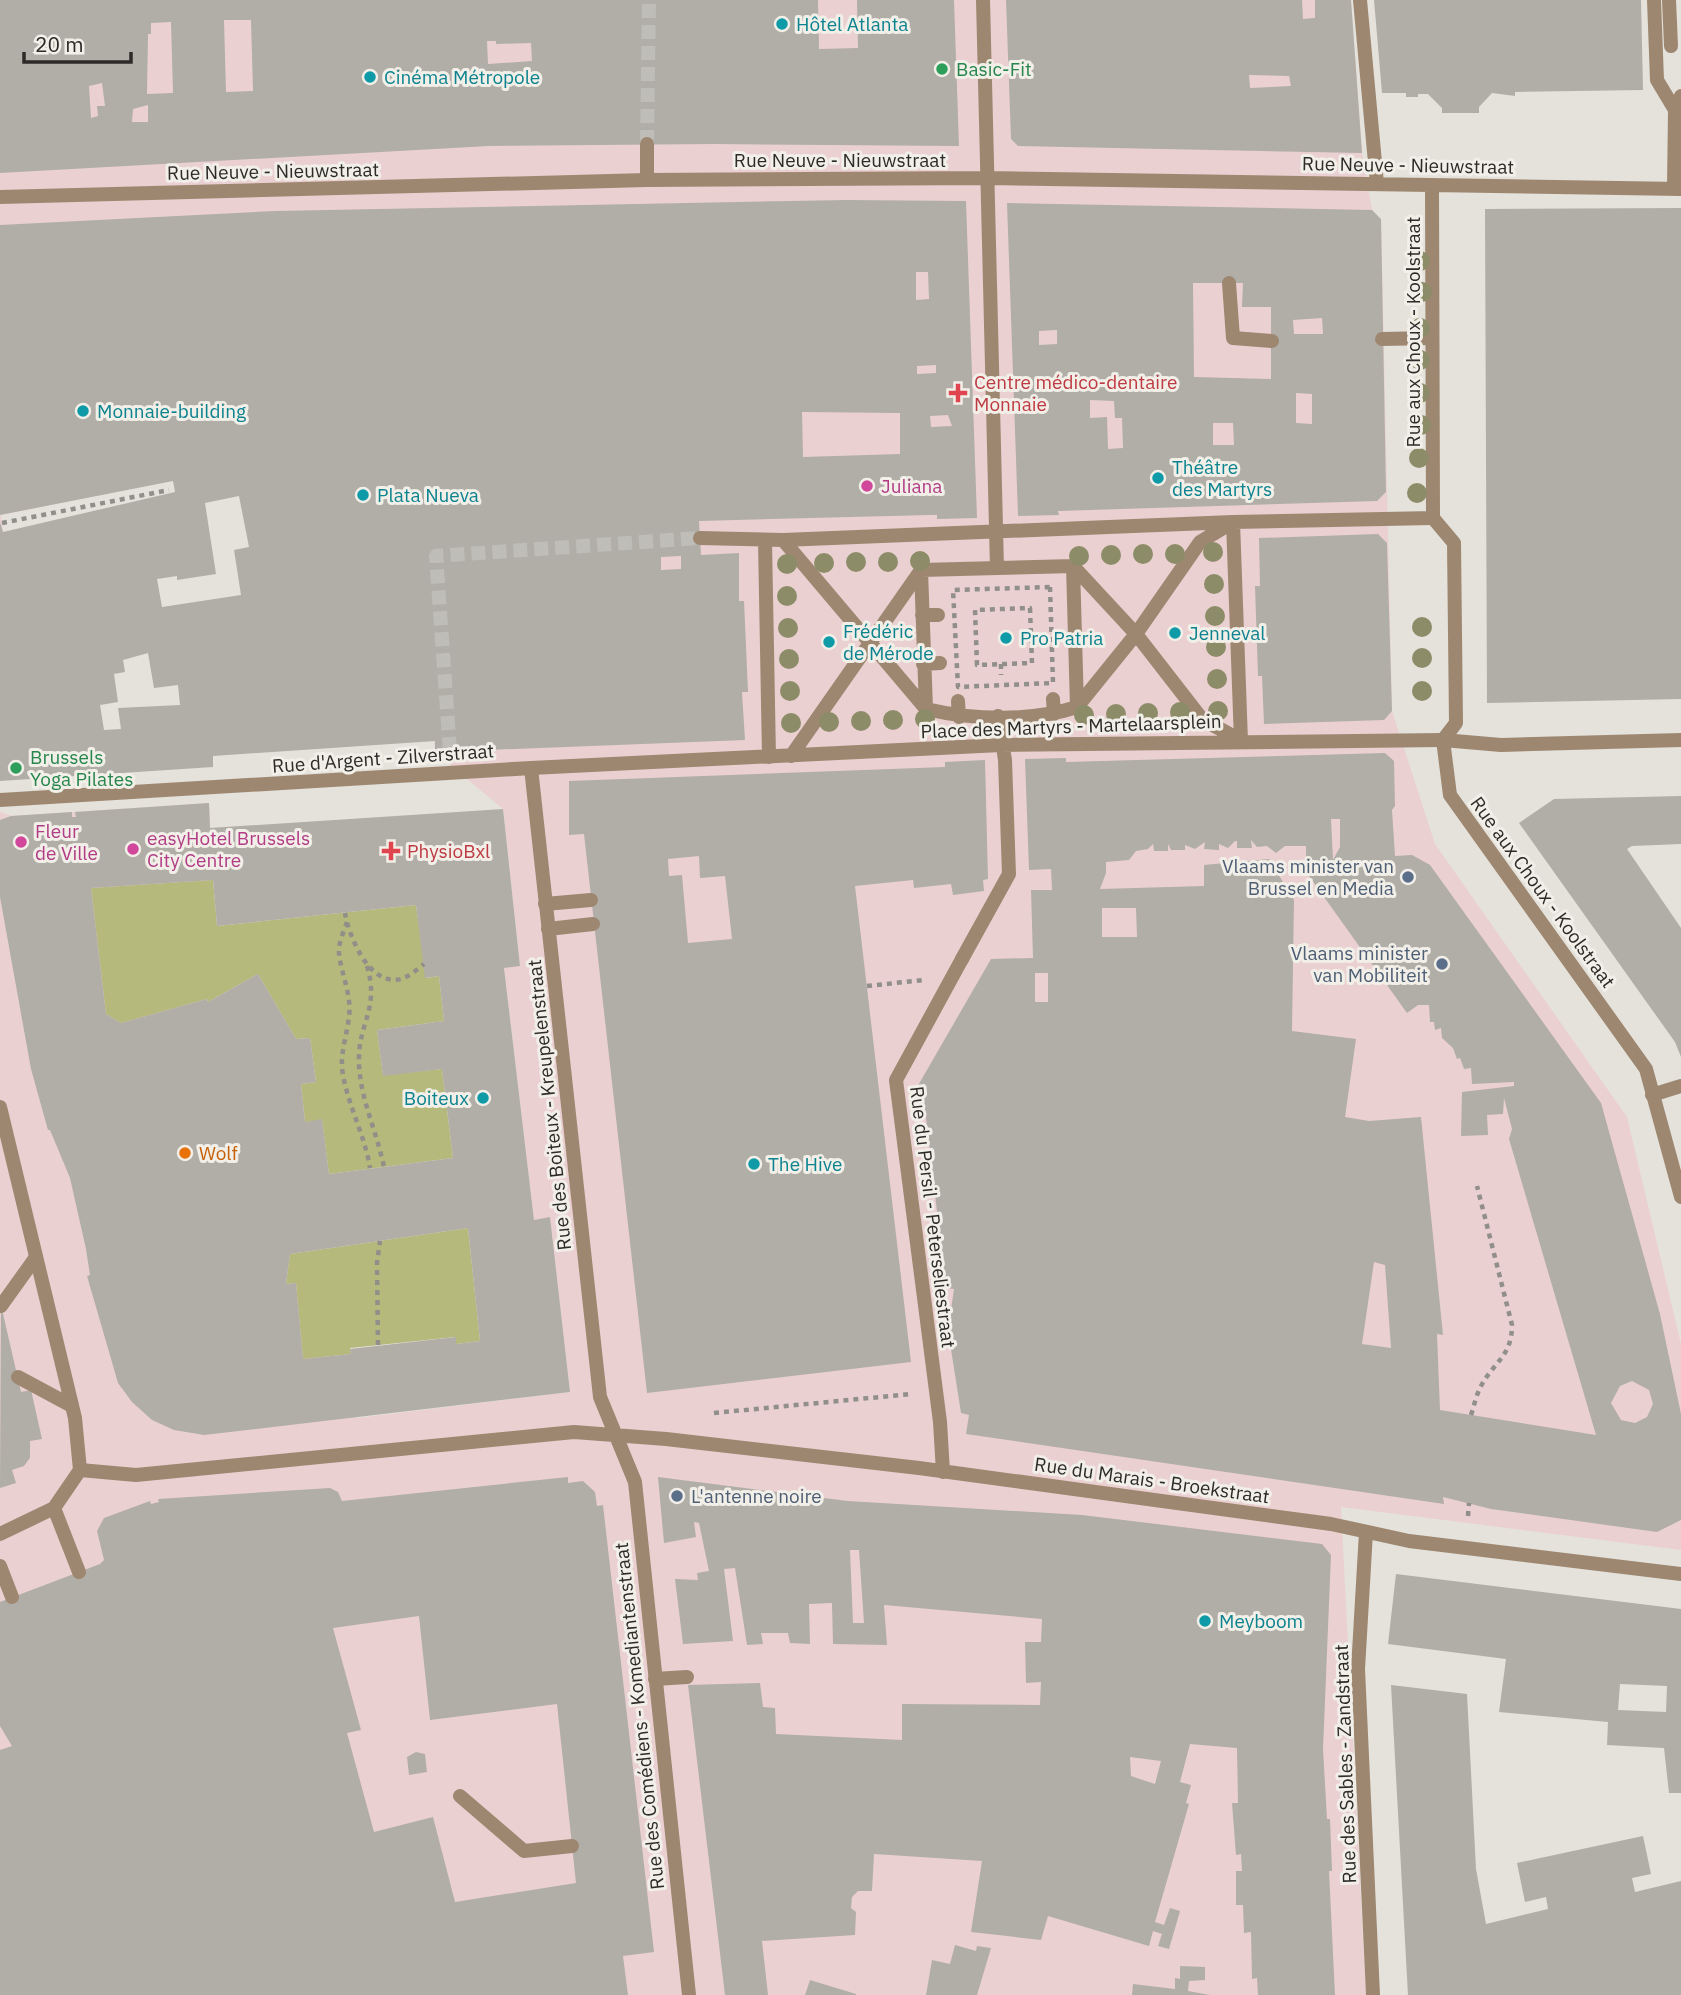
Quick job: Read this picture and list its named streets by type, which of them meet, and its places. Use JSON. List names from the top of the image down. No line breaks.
{"streets":{"street":["Rue Neuve - Nieuwstraat","Rue aux Choux - Koolstraat","Place des Martyrs - Martelaarsplein","Rue d'Argent - Zilverstraat","Rue des Boiteux - Kreupelenstraat","Rue du Persil - Peterseliestraat","Rue du Marais - Broekstraat","Rue des Comédiens - Komediantenstraat","Rue des Sables - Zandstraat"]},"crossings":[["Rue Neuve - Nieuwstraat","Rue aux Choux - Koolstraat"],["Place des Martyrs - Martelaarsplein","Rue d'Argent - Zilverstraat"],["Place des Martyrs - Martelaarsplein","Rue du Persil - Peterseliestraat"],["Rue d'Argent - Zilverstraat","Rue des Boiteux - Kreupelenstraat"],["Rue des Boiteux - Kreupelenstraat","Rue du Marais - Broekstraat"],["Rue des Boiteux - Kreupelenstraat","Rue des Comédiens - Komediantenstraat"],["Rue du Persil - Peterseliestraat","Rue du Marais - Broekstraat"],["Rue du Marais - Broekstraat","Rue des Comédiens - Komediantenstraat"],["Rue du Marais - Broekstraat","Rue des Sables - Zandstraat"]],"places":{"other":["Hôtel Atlanta","Basic-Fit","Cinéma Métropole","Monnaie-building","Théâtre des Martyrs","Juliana","Plata Nueva","Jenneval","Pro Patria","Frédéric de Mérode","Brussels Yoga Pilates","Fleur de Ville","easyHotel Brussels City Centre","Vlaams minister van Brussel en Media","Vlaams minister van Mobiliteit","Boiteux","Wolf","The Hive","L'antenne noire","Meyboom"],"health":["Centre médico-dentaire Monnaie","PhysioBxl"]},"scale_bar":"20 m"}
